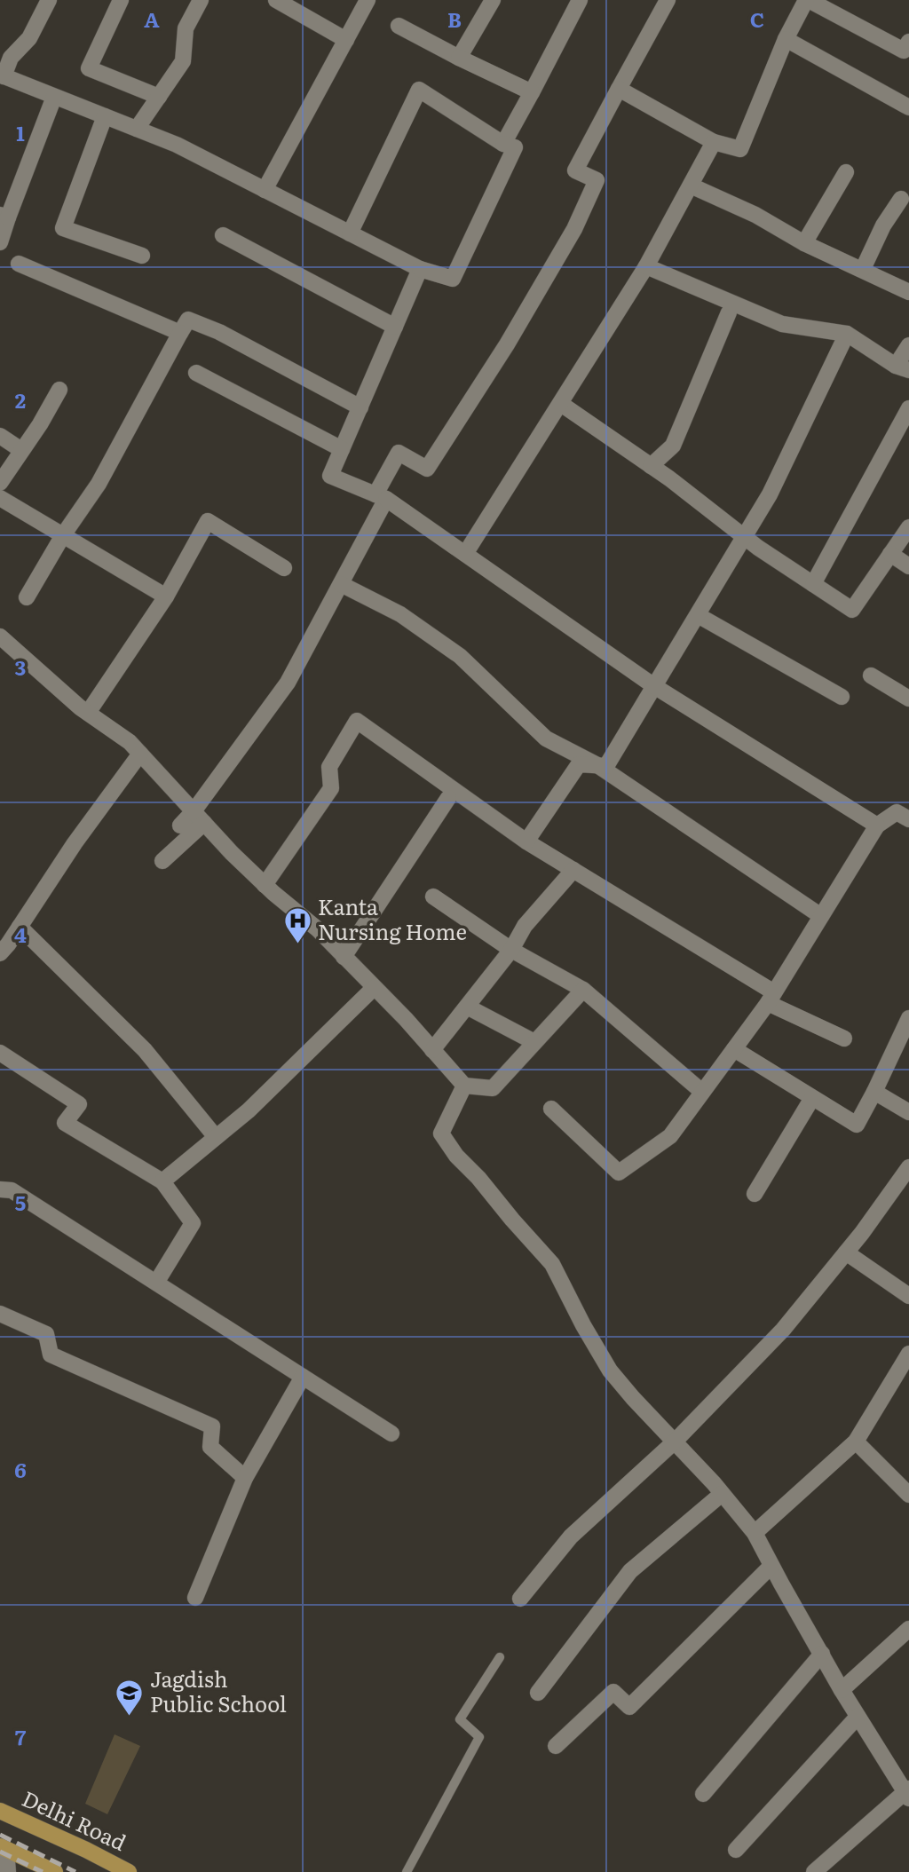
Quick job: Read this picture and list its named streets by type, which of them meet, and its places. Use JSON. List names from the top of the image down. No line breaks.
{"streets":{"main road":["Delhi Road"]},"places":{"hospital":["Kanta Nursing Home"],"school or university":["Jagdish Public School"]},"grid":{"columns":["A","B","C"],"rows":["1","2","3","4","5","6","7"]}}
